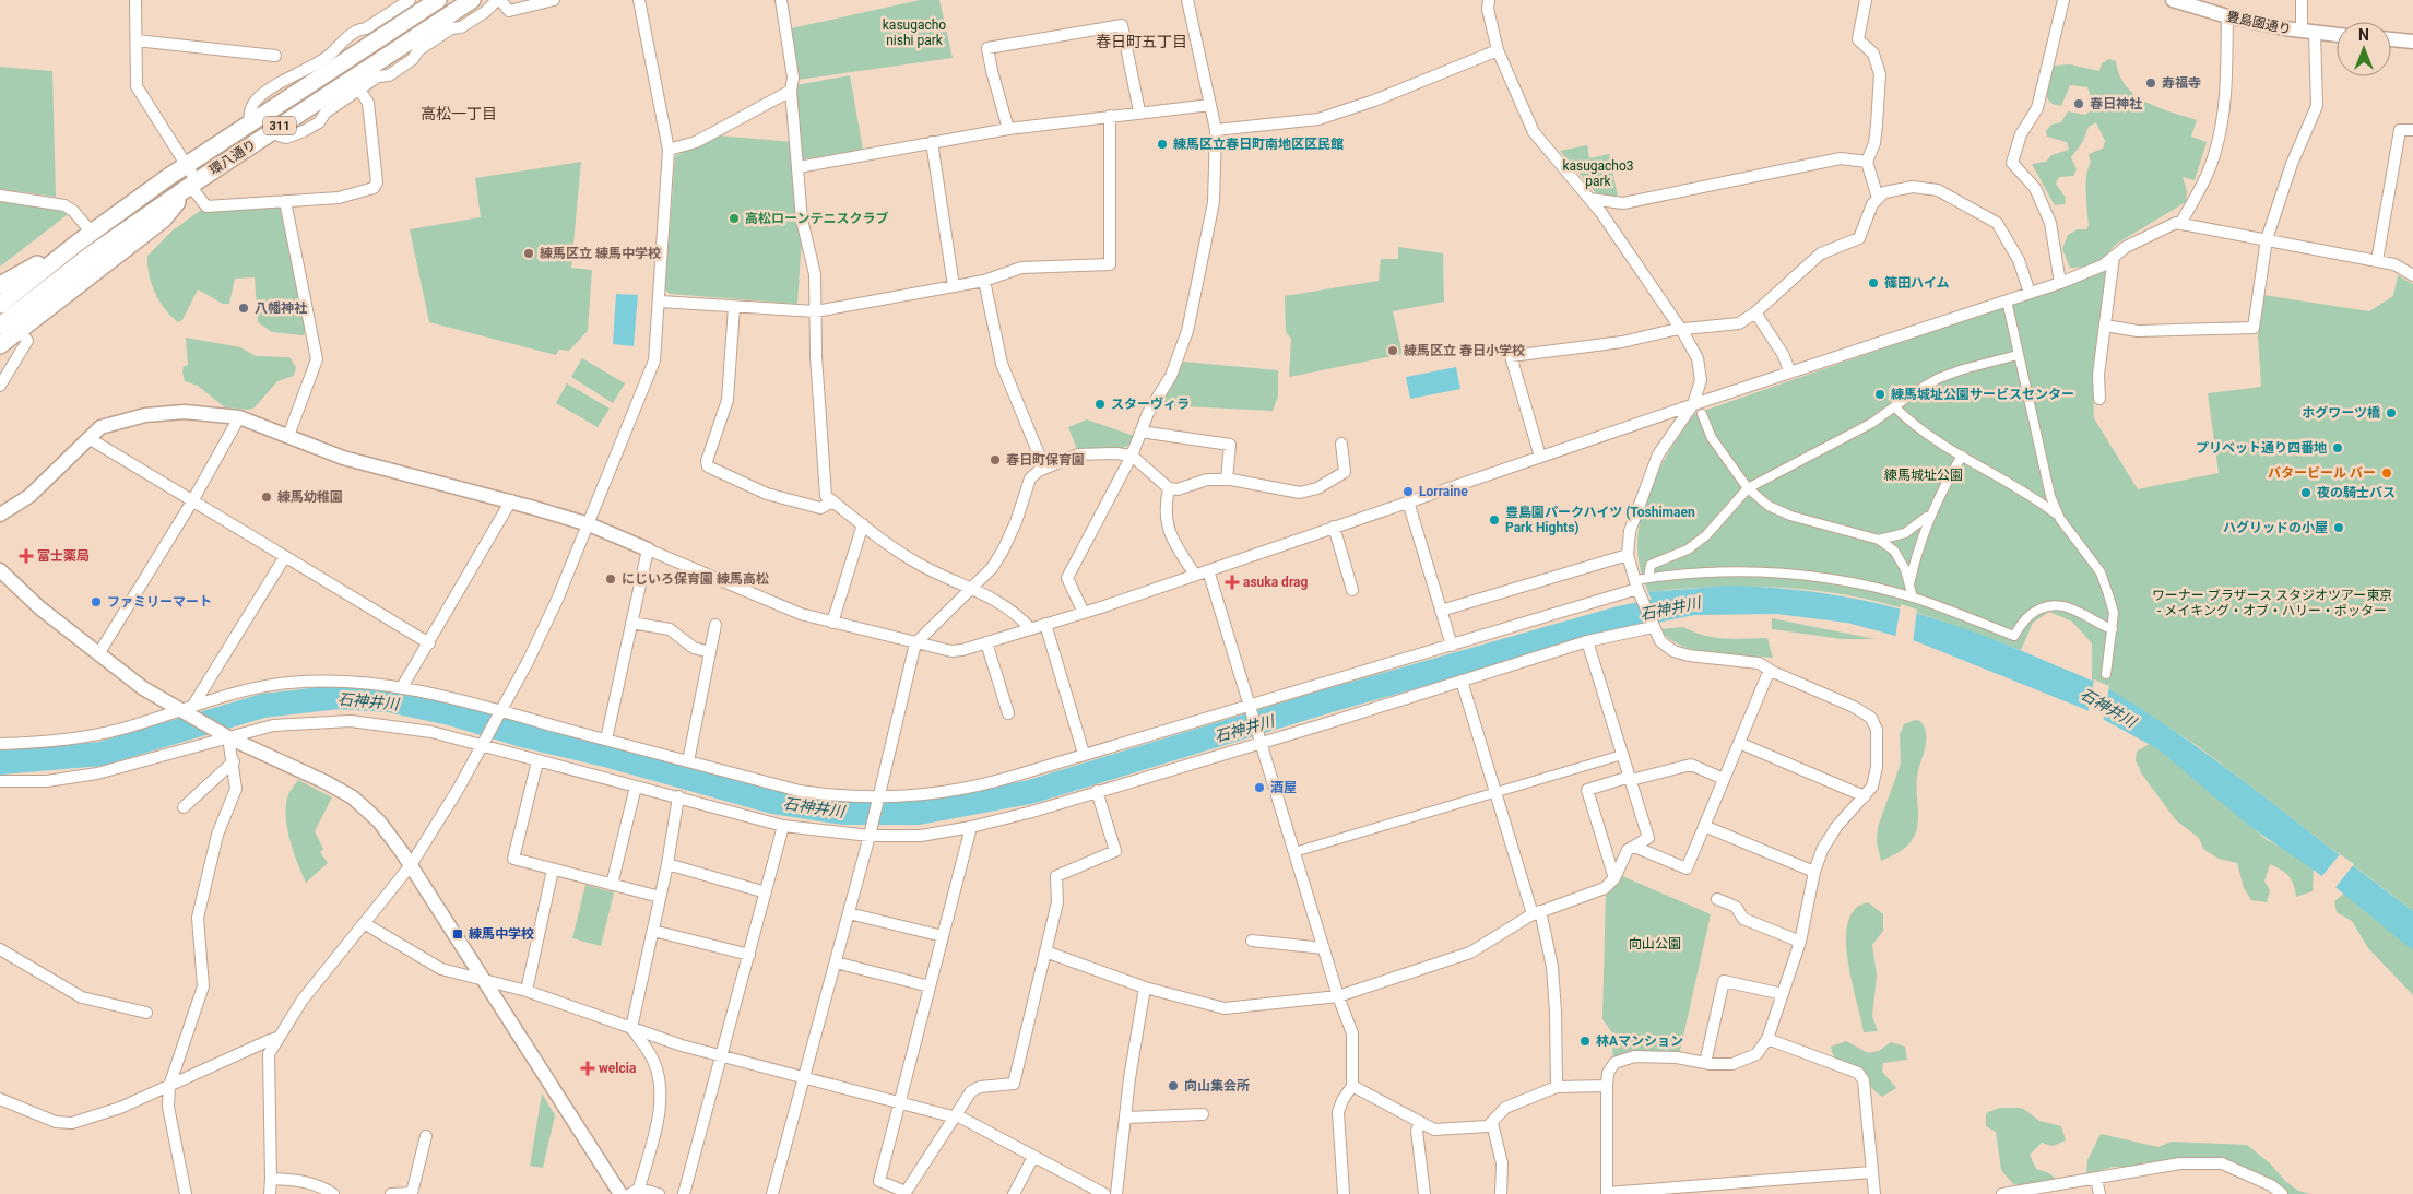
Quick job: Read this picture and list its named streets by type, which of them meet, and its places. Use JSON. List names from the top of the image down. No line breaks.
{"streets":{"main road":["311","環八通り"],"street":["豊島園通り"]},"crossings":[["311","環八通り"]],"districts":["春日町五丁目","高松一丁目"],"water":["石神井川"],"parks":["kasugacho nishi park","kasugacho3 park","練馬城址公園","ワーナー ブラザース スタジオツアー東京 - メイキング・オブ・ハリー・ポッター","向山公園"],"places":{"other":["寿福寺","春日神社","練馬区立春日町南地区区民館","高松ローンテニスクラブ","練馬区立 練馬中学校","篠田ハイム","八幡神社","練馬区立 春日小学校","練馬城址公園サービスセンター","スターヴィラ","ホグワーツ橋","プリベット通り四番地","春日町保育園","バタービール バー","Lorraine","夜の騎士バス","練馬幼稚園","豊島園パークハイツ (Toshimaen Park Hights)","ハグリッドの小屋","にじいろ保育園 練馬高松","ファミリーマート","酒屋","林Aマンション","向山集会所"],"health":["富士薬局","asuka drag","welcia"],"transit":["練馬中学校"]},"north":"top"}
